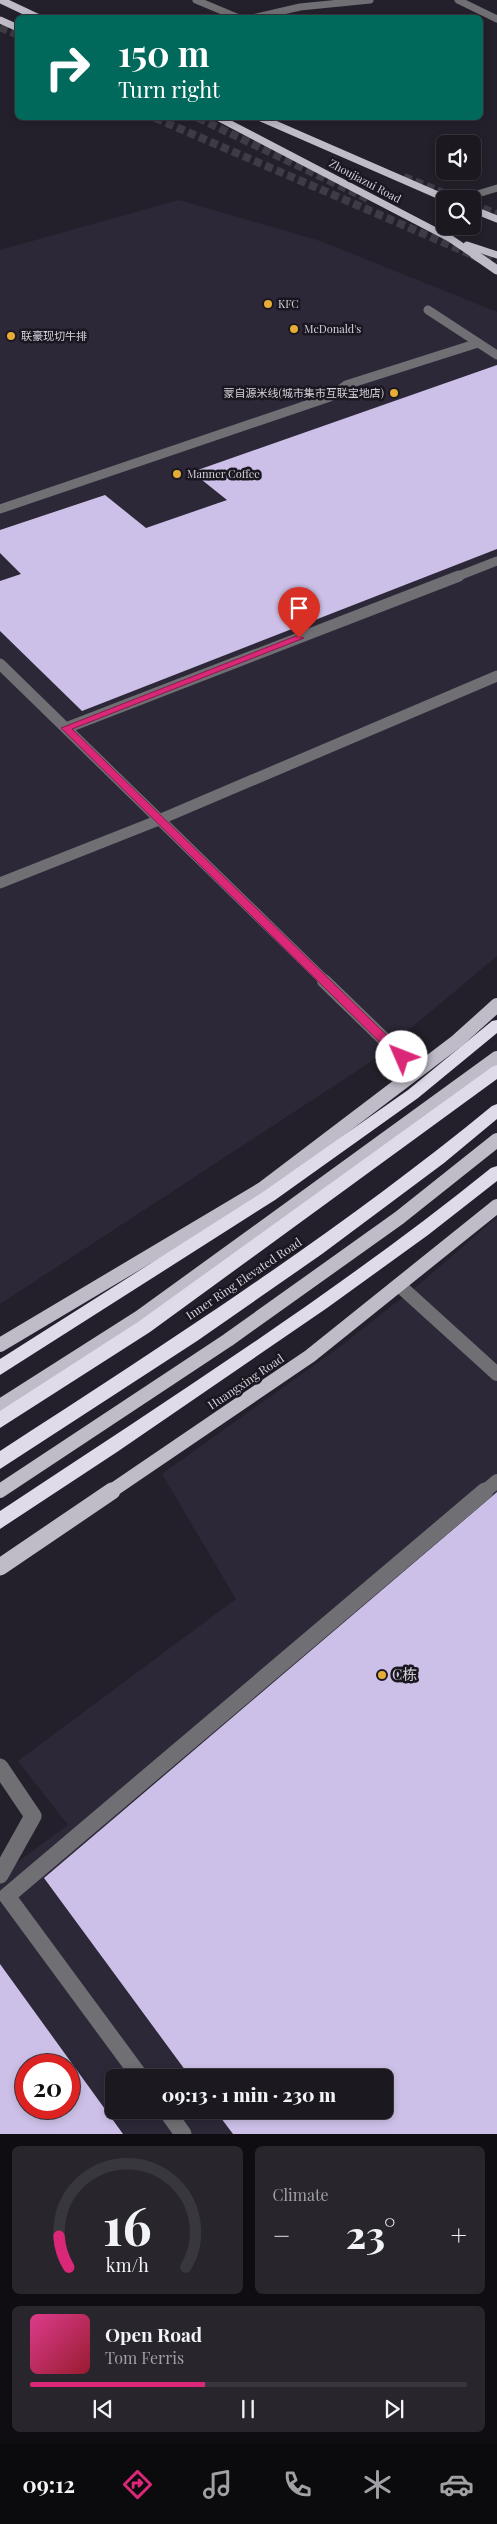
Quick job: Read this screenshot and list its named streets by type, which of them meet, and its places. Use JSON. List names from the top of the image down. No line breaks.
{"streets":{"highway":["Inner Ring Elevated Road"],"main road":["Zhoujiazui Road","Huangxing Road"]},"places":["KFC","McDonald's","联豪现切牛排","蒙自源米线(城市集市互联宝地店)","Manner Coffee","C栋"],"page":{"turn":["150 m","Turn right"],"limit":"20","trip":"09:13 · 1 min · 230 m","tile":"Climate","heat":["−","23°","+"],"song":["Open Road","Tom Ferris"],"tabs":"09:12","gauge":["16","km/h"]}}
